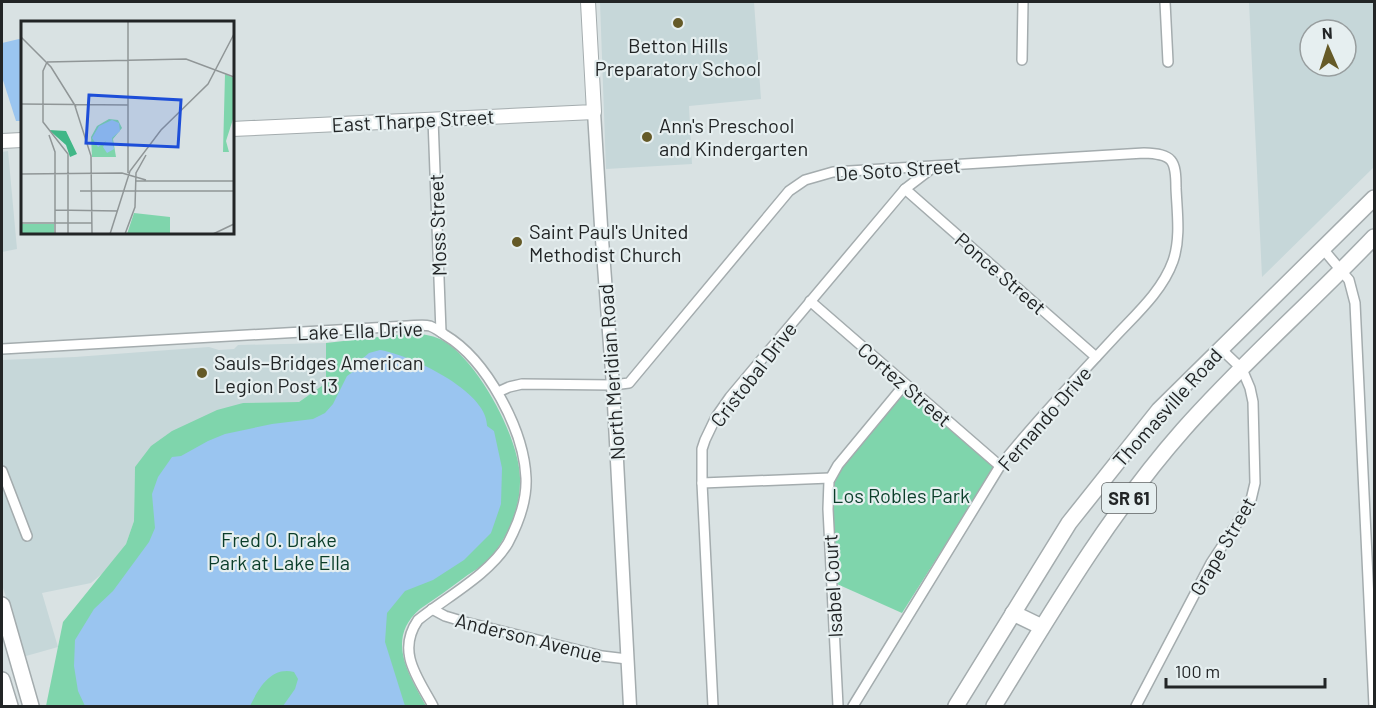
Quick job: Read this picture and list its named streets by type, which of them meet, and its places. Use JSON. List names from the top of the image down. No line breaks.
{"streets":{"main road":["East Tharpe Street","North Meridian Road","Thomasville Road","SR 61"],"street":["De Soto Street","Moss Street","Ponce Street","Lake Ella Drive","Cristobal Drive","Cortez Street","Fernando Drive","Grape Street","Isabel Court","Anderson Avenue"]},"crossings":[["East Tharpe Street","Moss Street"],["East Tharpe Street","North Meridian Road"],["De Soto Street","North Meridian Road"],["De Soto Street","Cristobal Drive"],["De Soto Street","Fernando Drive"],["Moss Street","Lake Ella Drive"],["Ponce Street","Cristobal Drive"],["Ponce Street","Fernando Drive"],["Lake Ella Drive","Anderson Avenue"],["North Meridian Road","Anderson Avenue"],["Cristobal Drive","Cortez Street"],["Cortez Street","Fernando Drive"],["Thomasville Road","Grape Street"]],"parks":["Los Robles Park","Fred O. Drake Park at Lake Ella"],"places":["Betton Hills Preparatory School","Ann's Preschool and Kindergarten","Saint Paul's United Methodist Church","Sauls–Bridges American Legion Post 13"],"scale_bar":"100 m","north":"top"}
